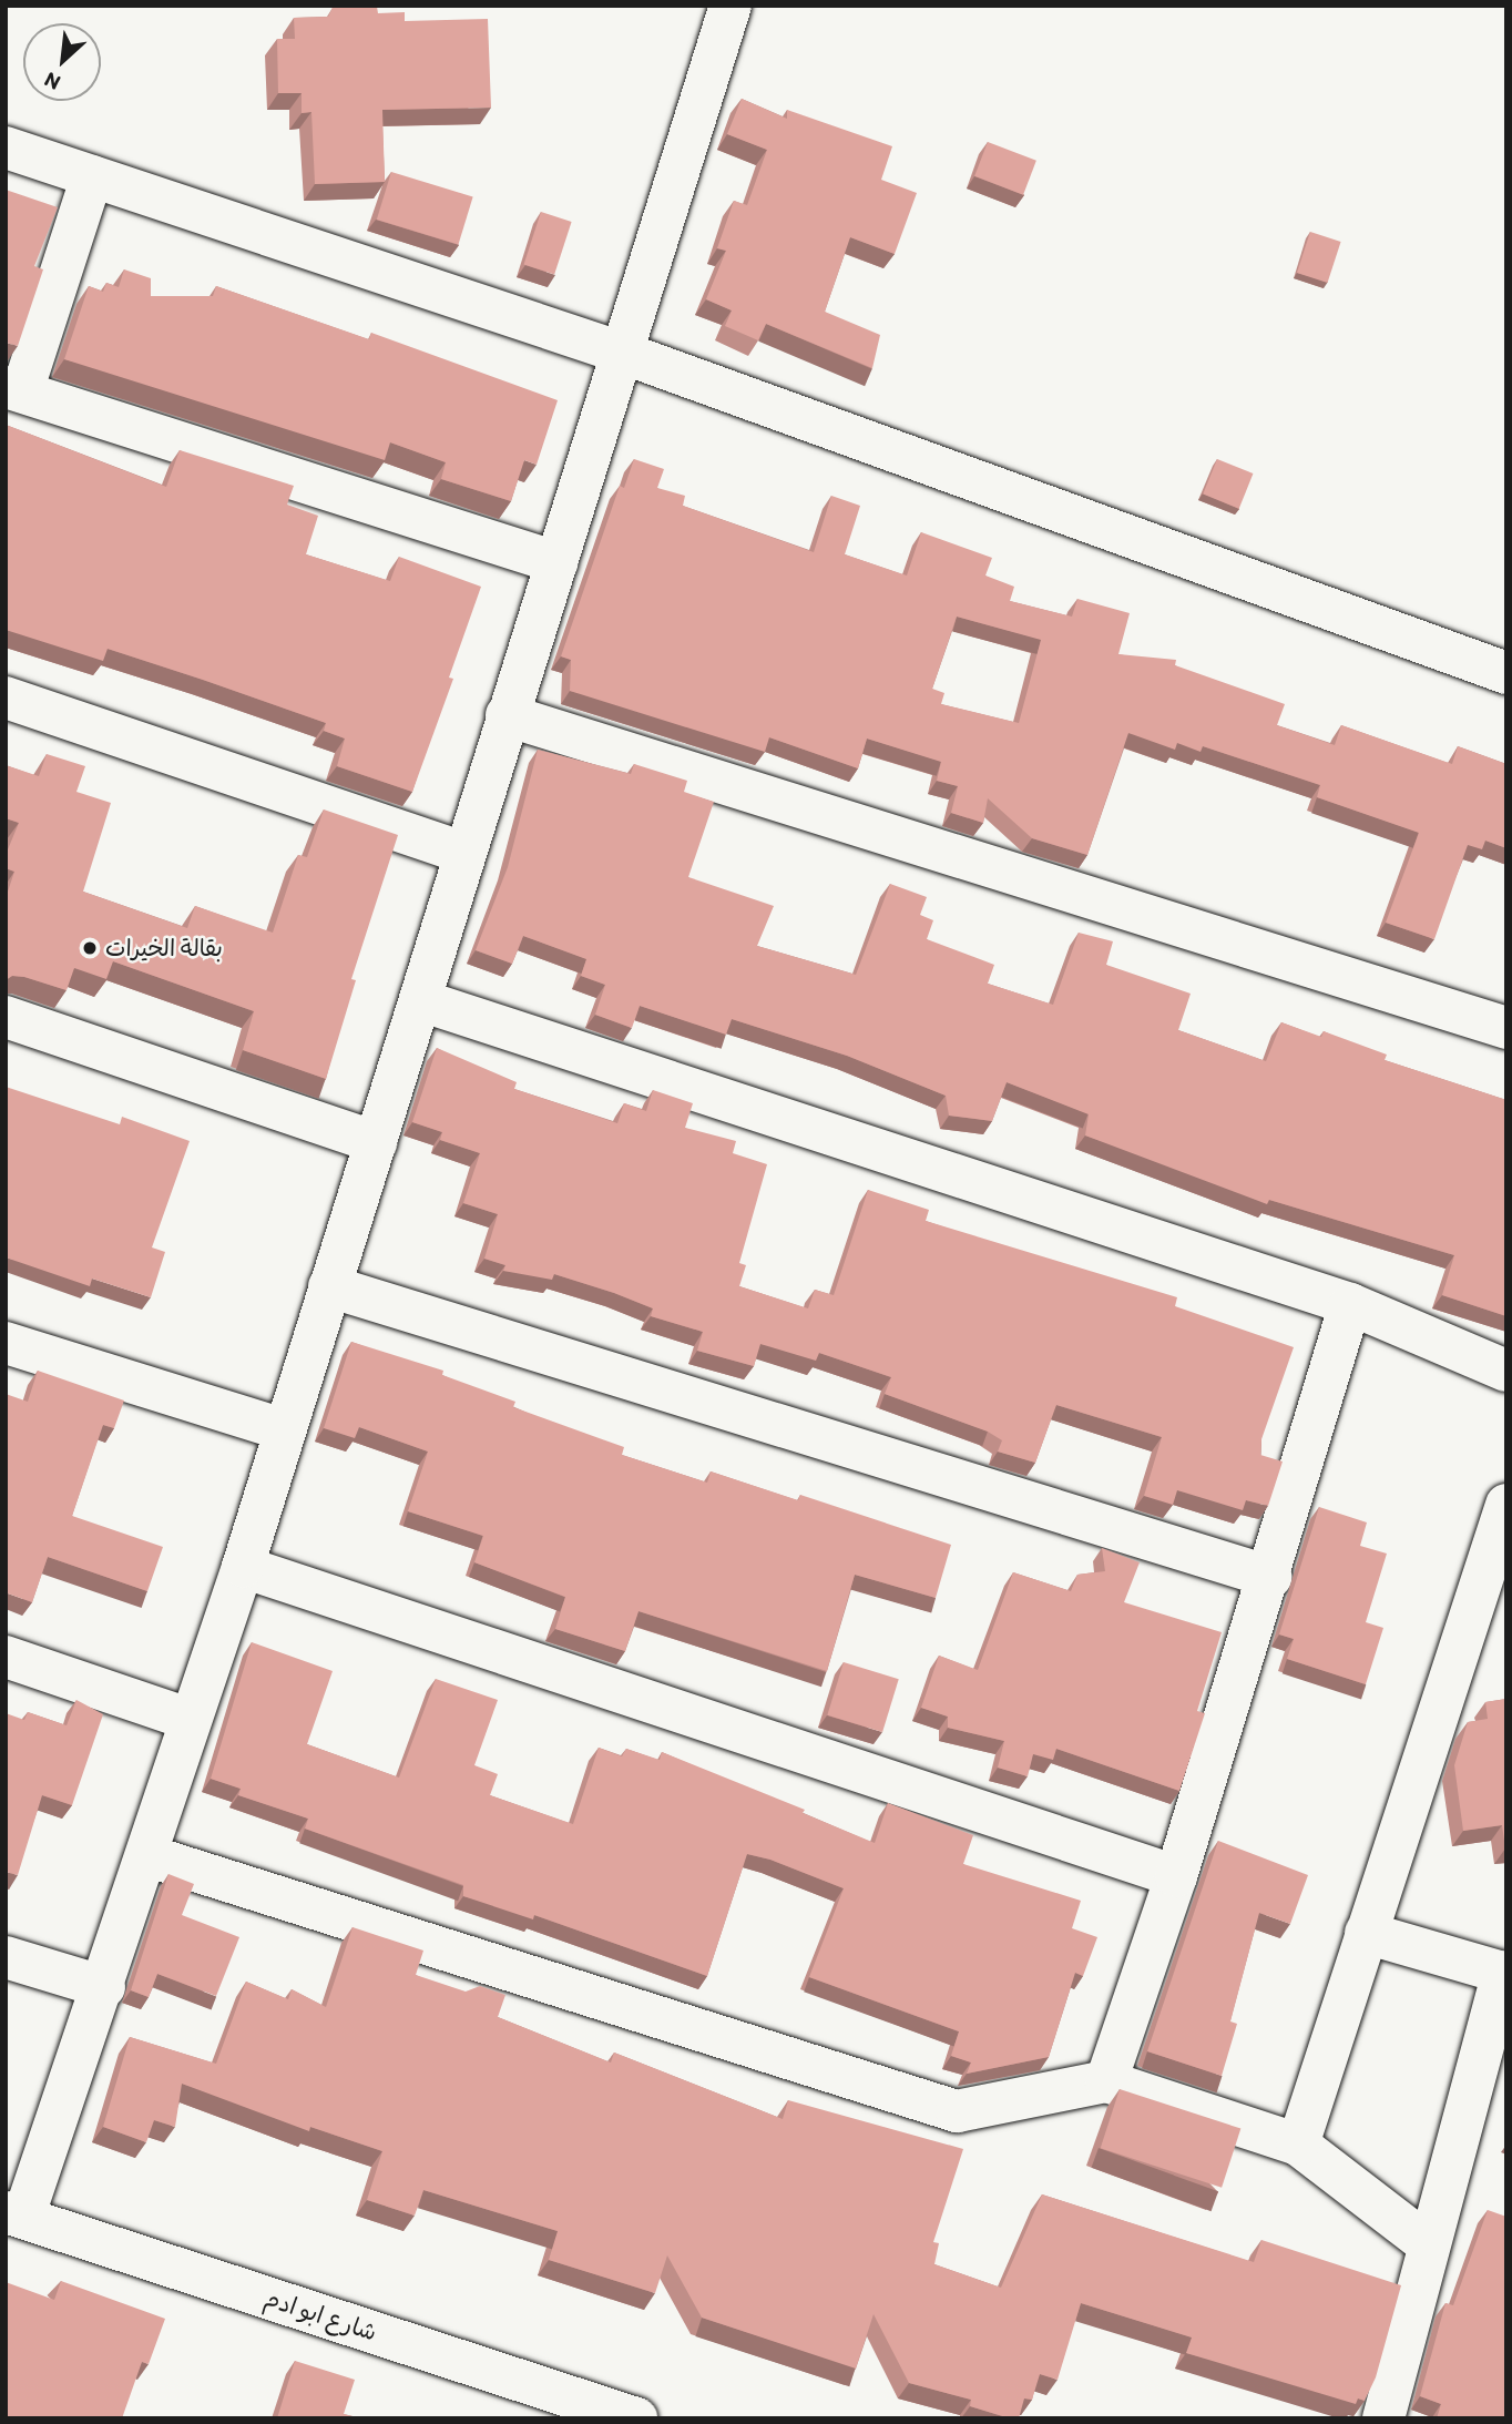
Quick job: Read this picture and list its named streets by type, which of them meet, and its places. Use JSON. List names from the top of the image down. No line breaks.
{"streets":{"street":["شارع ابو ادم"]},"places":["بقالة الخيرات"],"north":"bottom left"}
